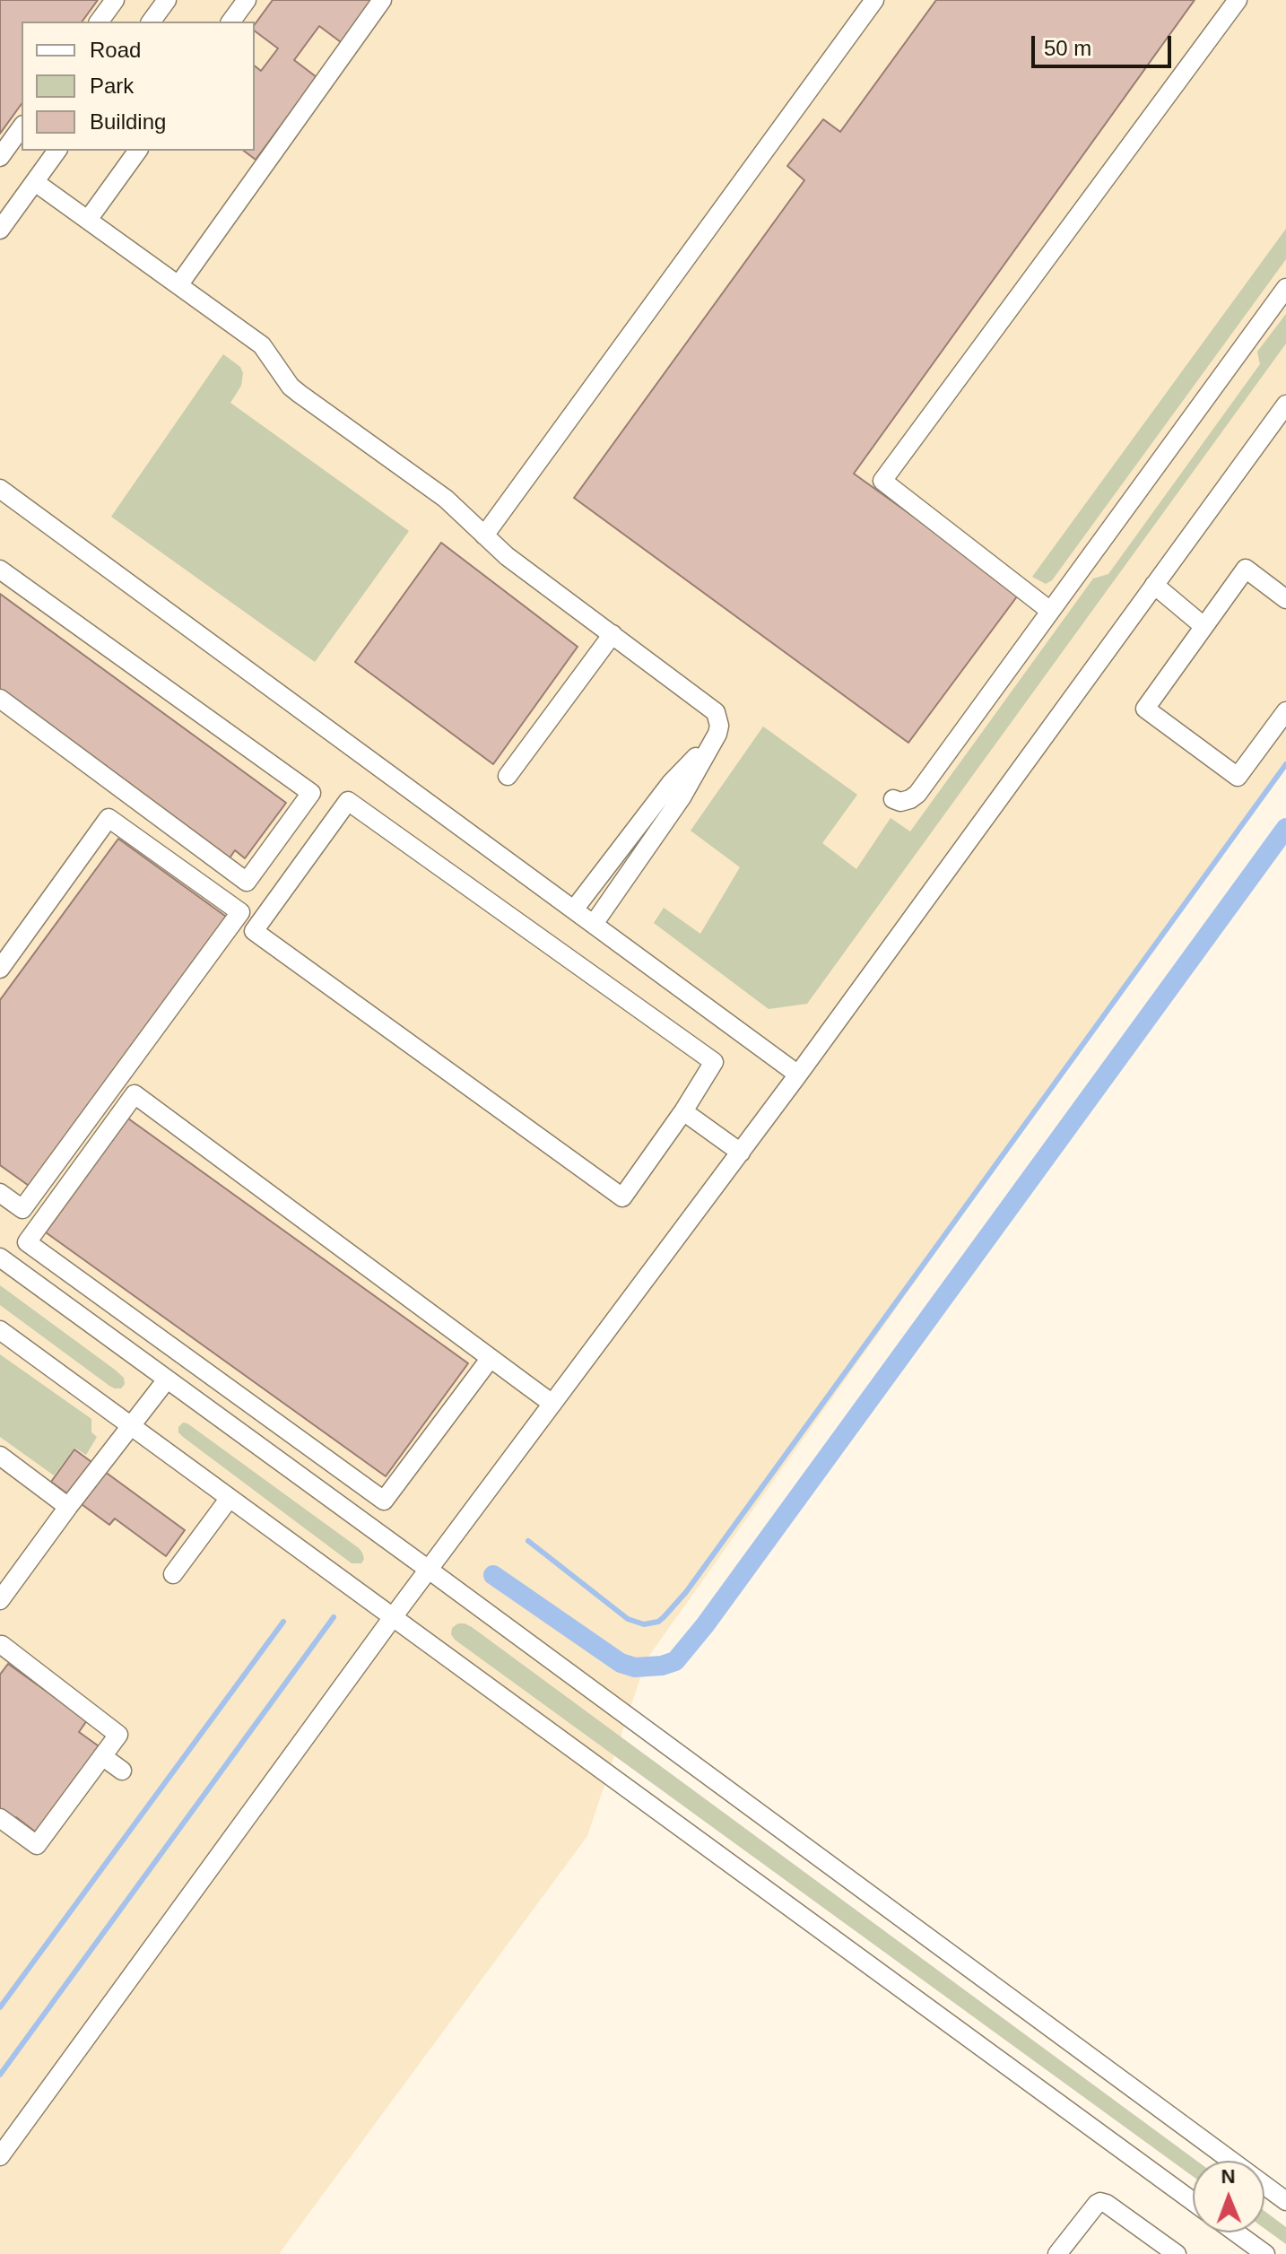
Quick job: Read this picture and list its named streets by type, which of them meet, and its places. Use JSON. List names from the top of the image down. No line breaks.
{"legend":["Road","Park","Building"],"scale_bar":"50 m","north":"top"}
